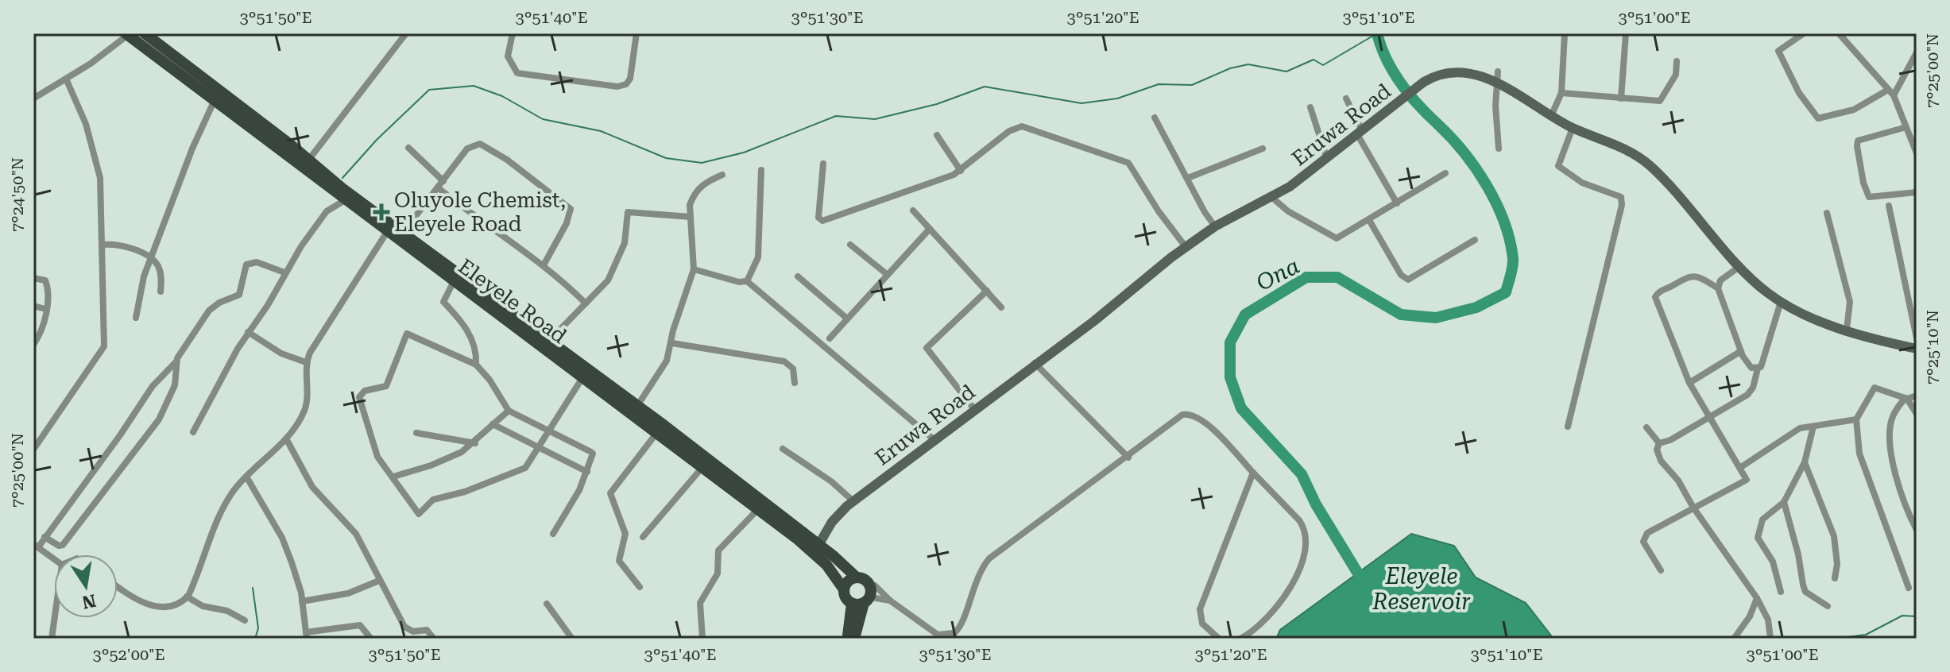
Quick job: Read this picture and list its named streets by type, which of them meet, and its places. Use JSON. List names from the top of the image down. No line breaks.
{"streets":{"main road":["Eruwa Road","Eleyele Road"]},"crossings":[["Eruwa Road","Eleyele Road"]],"water":["Ona","Eleyele Reservoir"],"places":{"health":["Oluyole Chemist, Eleyele Road"]},"north":"bottom","coordinates":["3°51'50\"E","3°51'40\"E","3°51'30\"E","3°51'20\"E","3°51'10\"E","3°51'00\"E","7°25'00\"N","7°24'50\"N","7°25'10\"N","3°52'00\"E"]}
